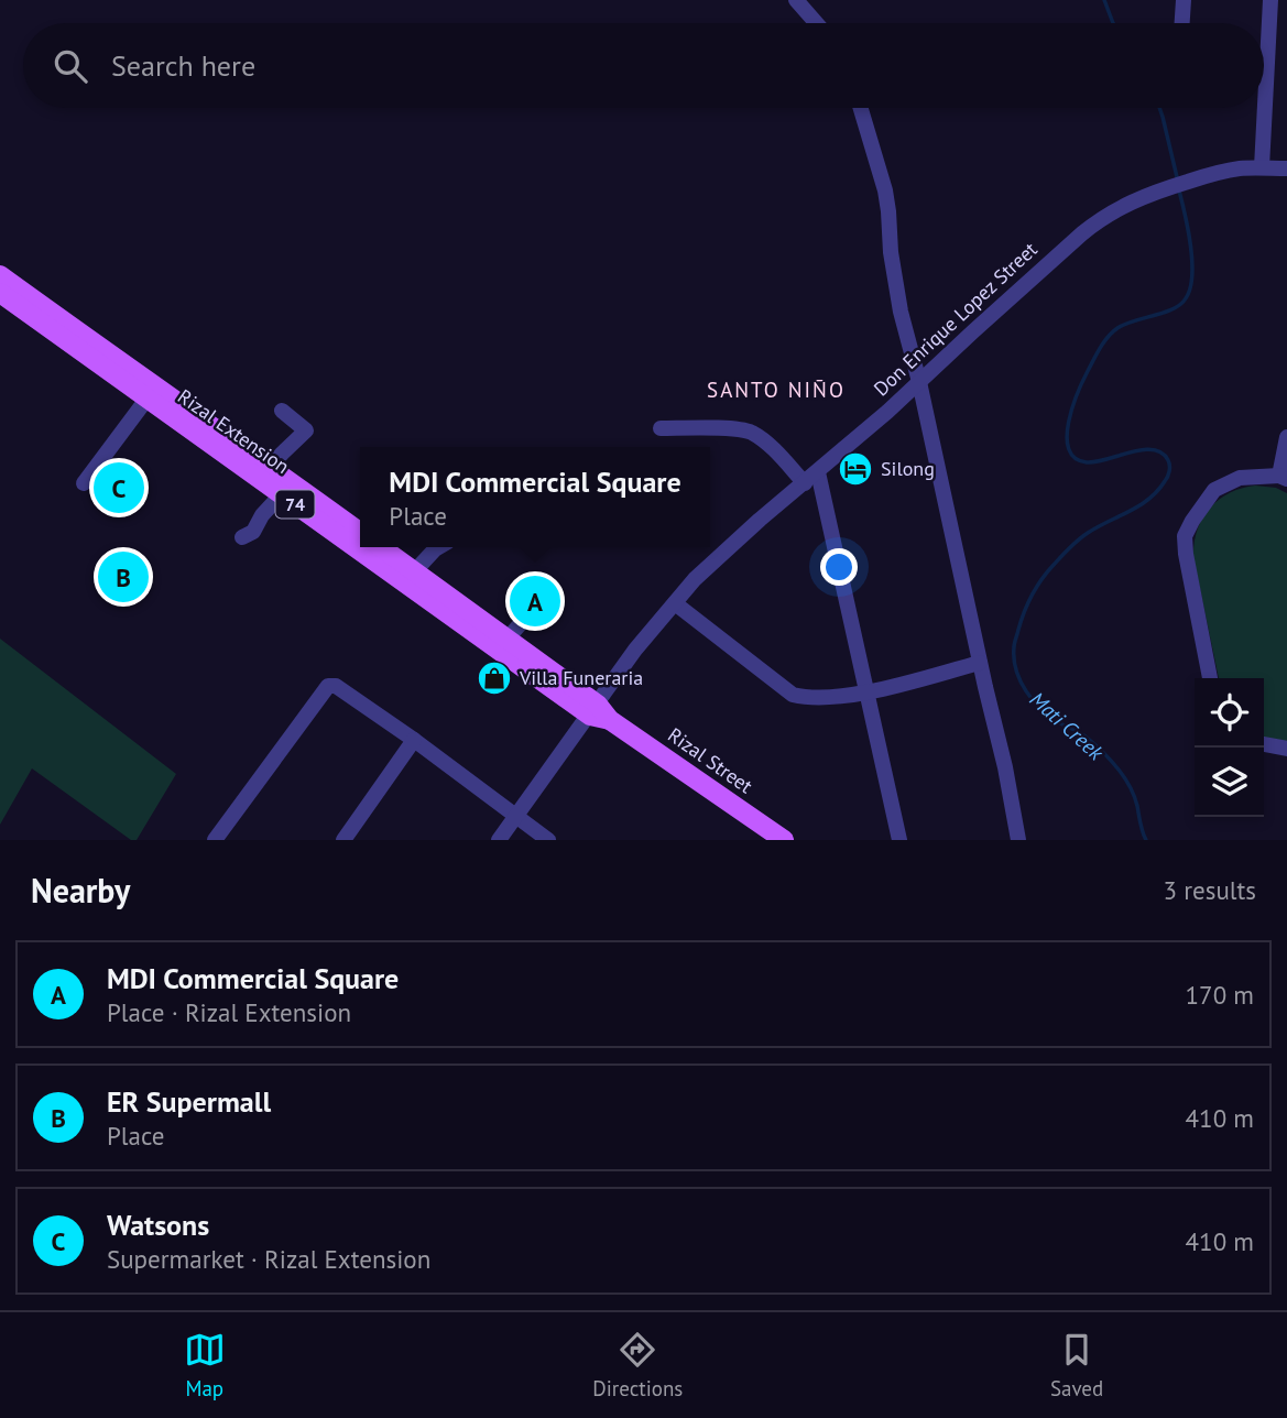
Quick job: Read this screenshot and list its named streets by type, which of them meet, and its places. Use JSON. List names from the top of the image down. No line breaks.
{"streets":{"main road":["Rizal Extension","74","Rizal Street"],"street":["Don Enrique Lopez Street"]},"crossings":[["Don Enrique Lopez Street","Rizal Extension"],["Don Enrique Lopez Street","Rizal Street"],["Rizal Extension","Rizal Street"]],"districts":["SANTO NIÑO"],"water":["Mati Creek"],"places":{"hotel":["Silong"],"shop":["Villa Funeraria"]},"page":{"search":"Search here","popup":["MDI Commercial Square","Place"],"pins":["C","B","A"],"heading":["Nearby","3 results"],"list":[{"mark":"A","name":"MDI Commercial Square","note":"Place · Rizal Extension","value":"170 m"},{"mark":"B","name":"ER Supermall","note":"Place","value":"410 m"},{"mark":"C","name":"Watsons","note":"Supermarket · Rizal Extension","value":"410 m"}],"nav":["Map","Directions","Saved"]}}
